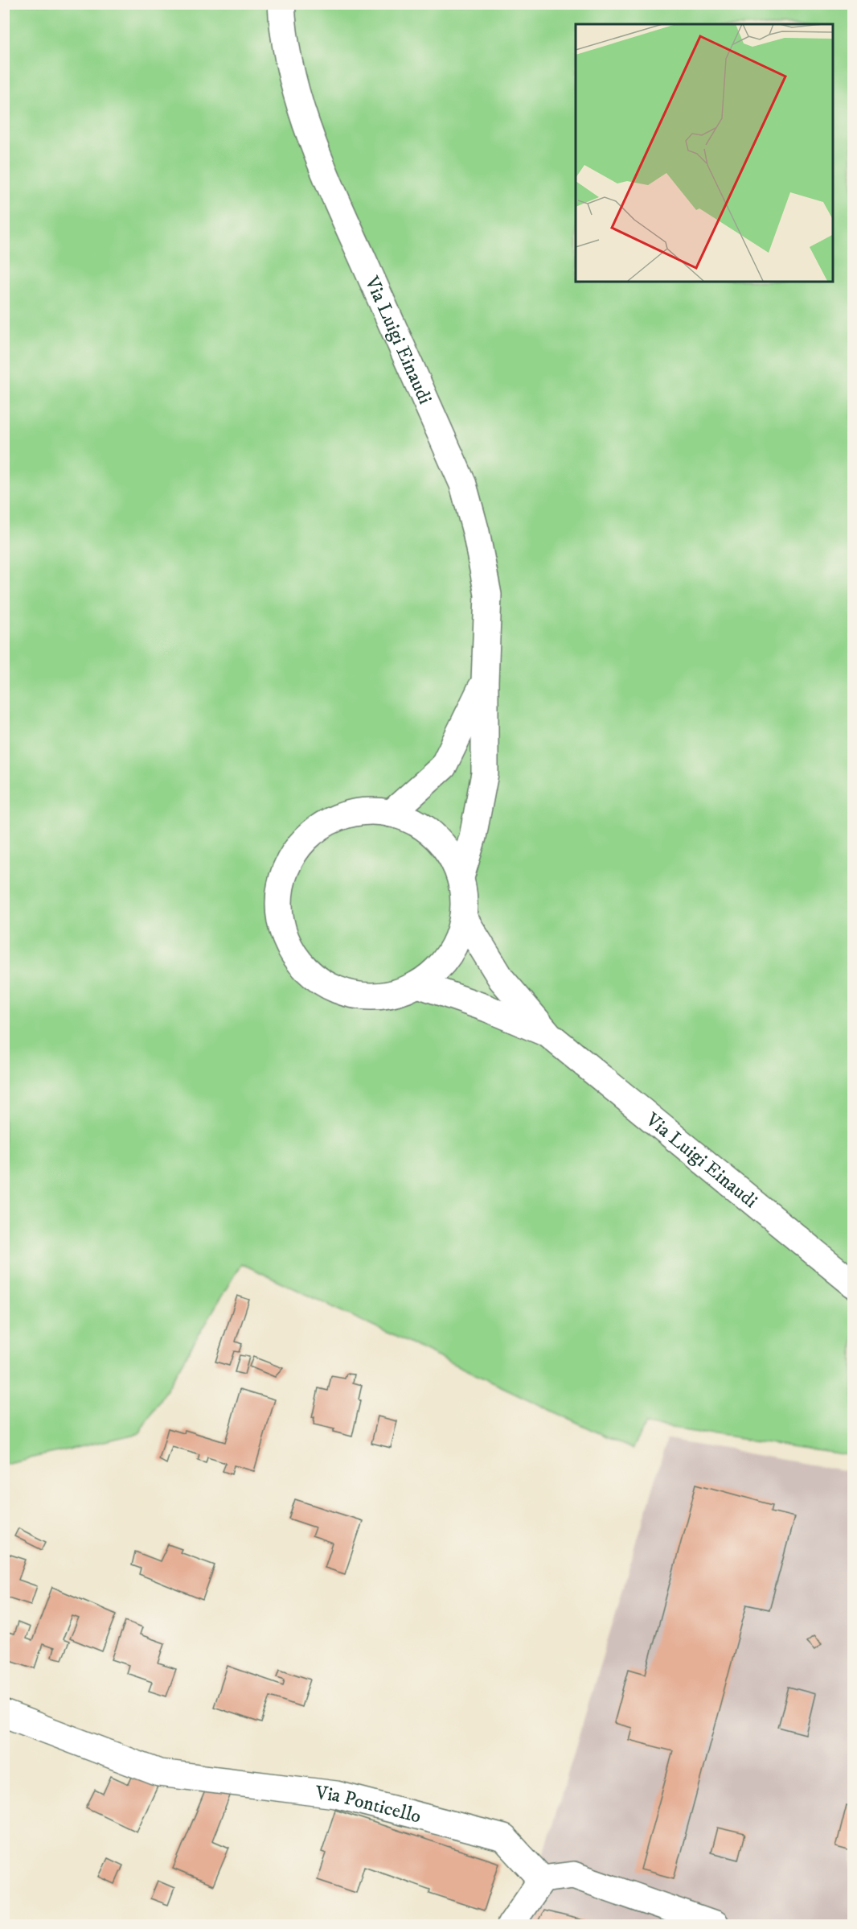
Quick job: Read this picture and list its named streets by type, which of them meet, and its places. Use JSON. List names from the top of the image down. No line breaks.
{"streets":{"street":["Via Luigi Einaudi","Via Ponticello"]}}
